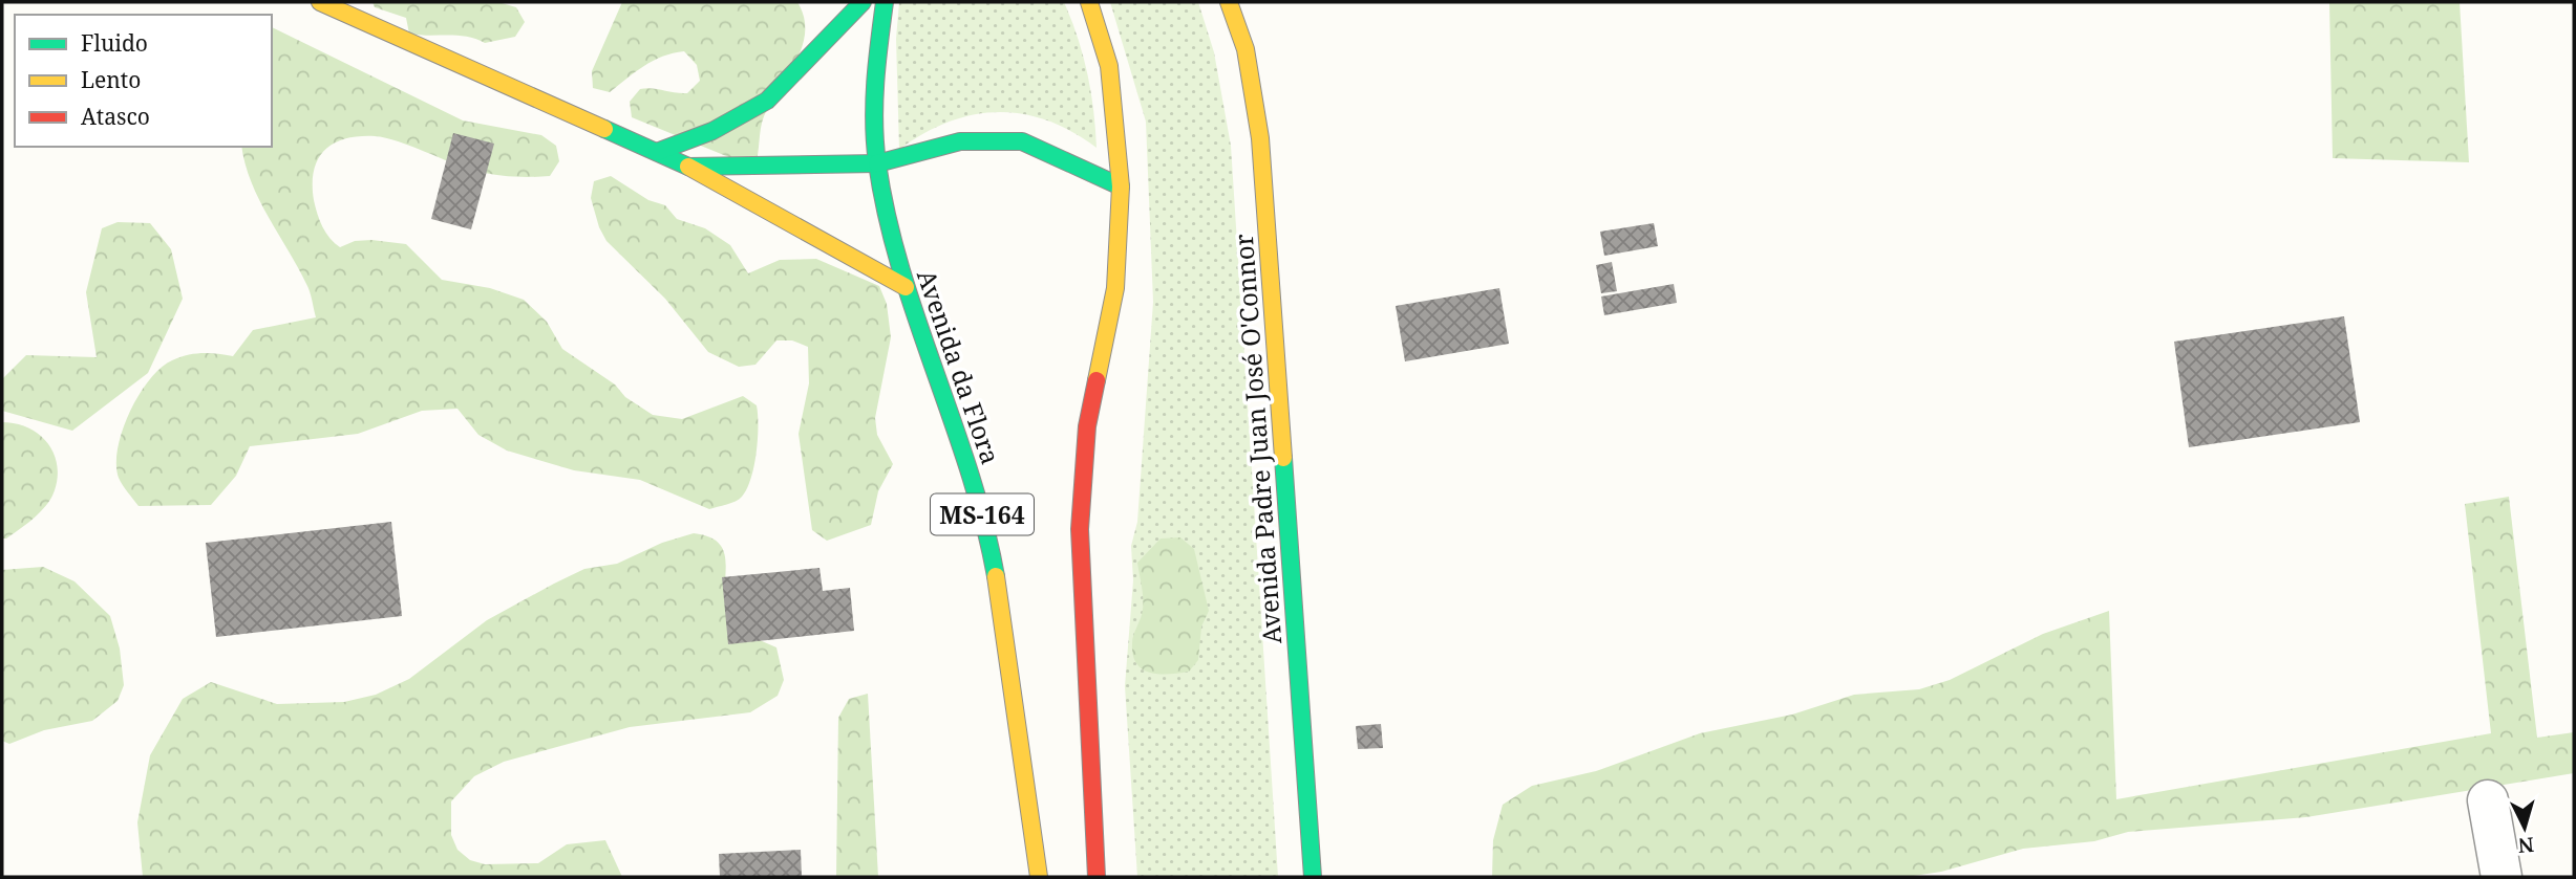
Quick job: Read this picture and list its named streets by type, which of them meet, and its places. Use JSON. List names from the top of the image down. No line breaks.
{"streets":{"main road":["Avenida da Flora","Avenida Padre Juan José O'Connor","MS-164"]},"legend":["Fluido","Lento","Atasco"],"north":"bottom"}
